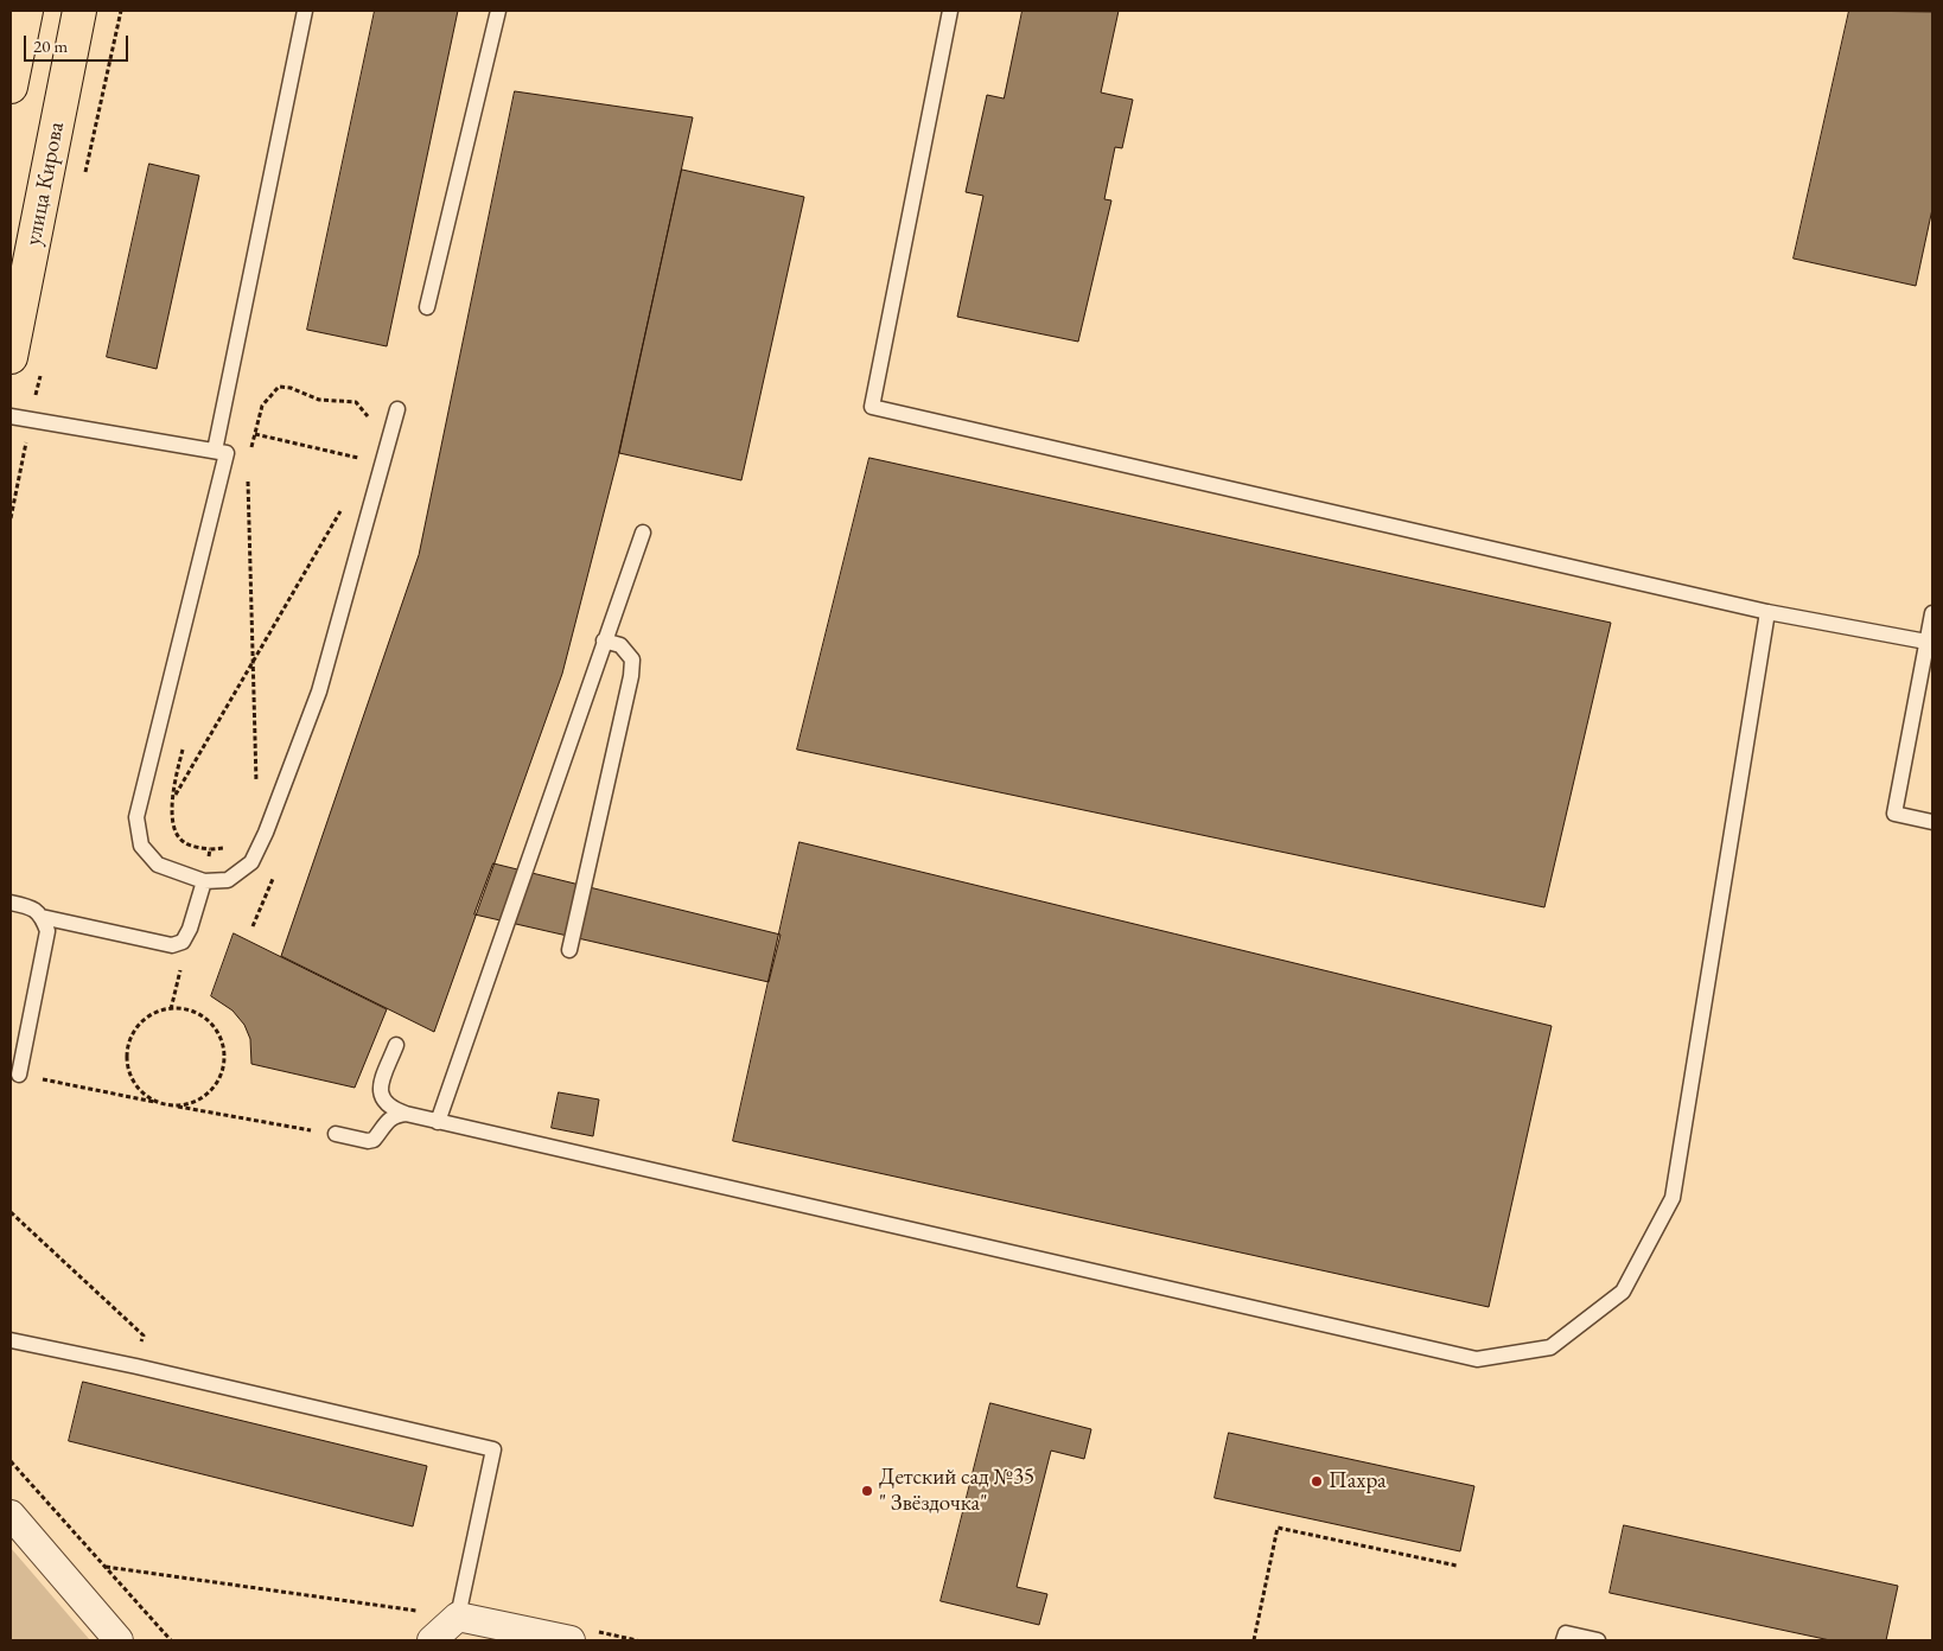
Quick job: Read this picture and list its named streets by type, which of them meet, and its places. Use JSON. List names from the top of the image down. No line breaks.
{"streets":{"main road":["улица Кирова"]},"places":["Пахра","Детский сад №35 \" Звёздочка\""],"scale_bar":"20 m"}
